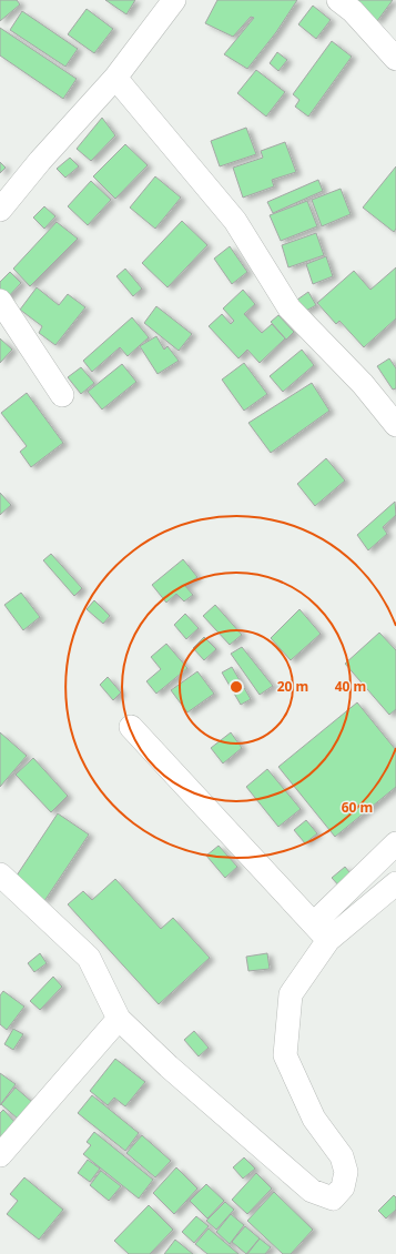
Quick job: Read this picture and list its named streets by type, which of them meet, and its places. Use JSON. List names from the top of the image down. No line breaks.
{"rings":["20 m","40 m","60 m"]}
